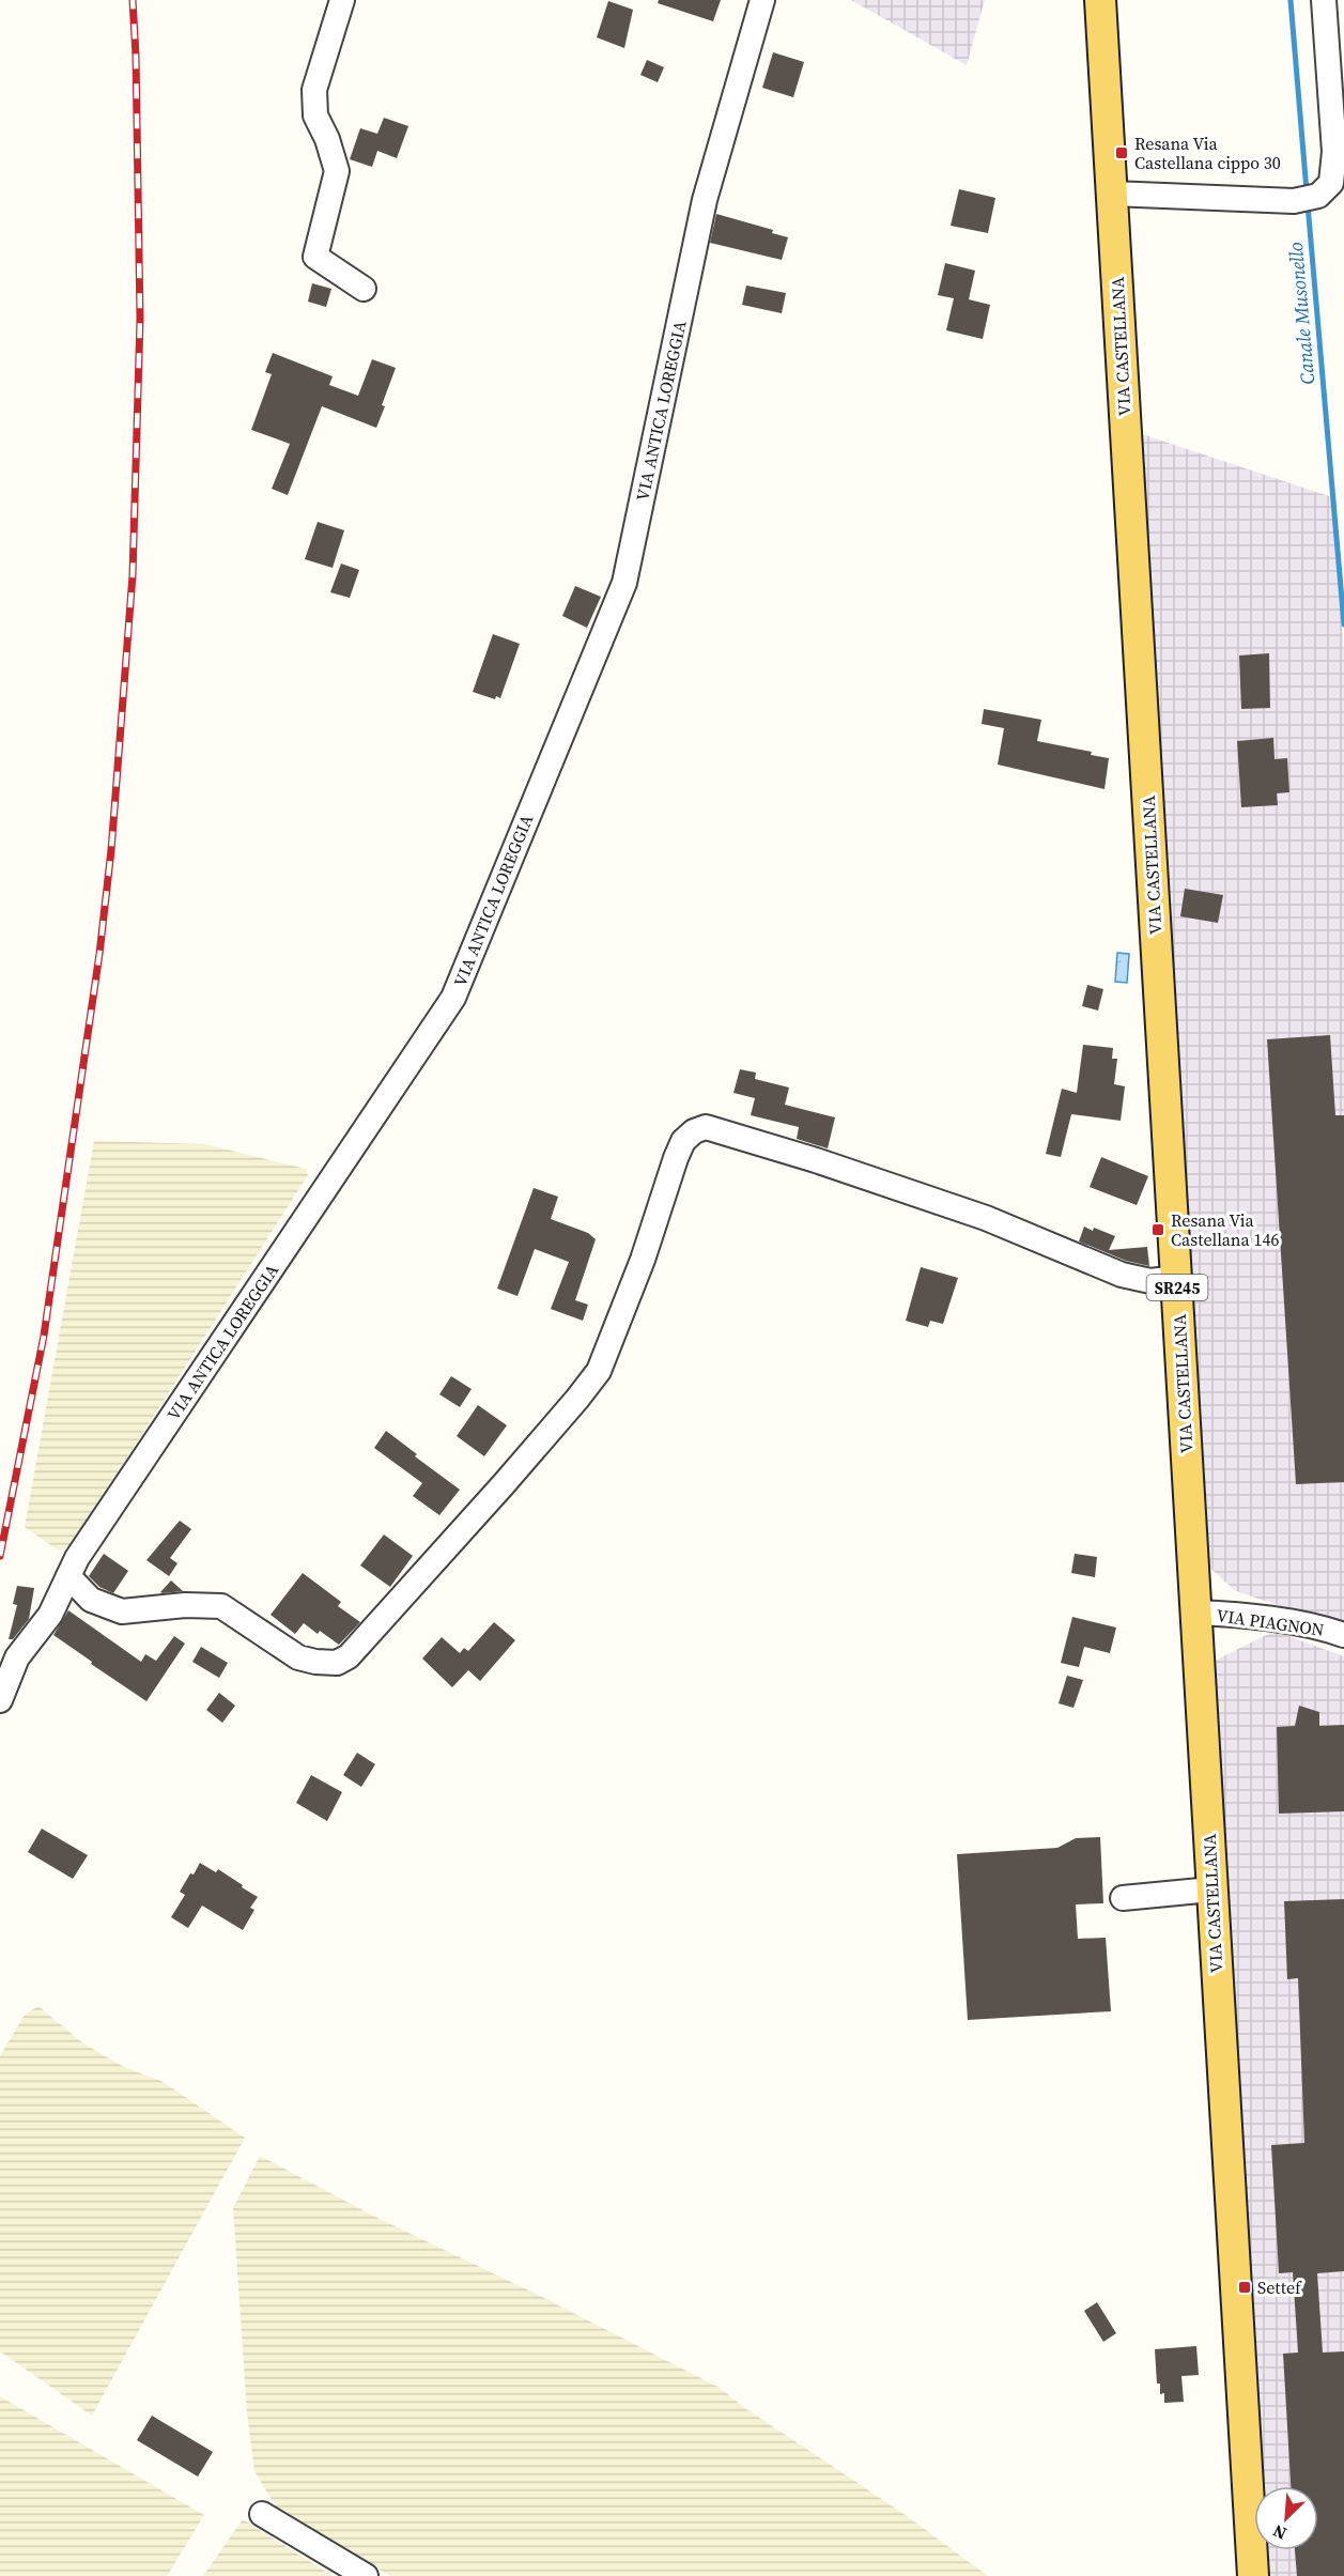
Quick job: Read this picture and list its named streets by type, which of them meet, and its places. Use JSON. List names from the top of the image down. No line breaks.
{"streets":{"main road":["VIA CASTELLANA","SR245"],"street":["VIA ANTICA LOREGGIA","VIA PIAGNON"]},"crossings":[["VIA CASTELLANA","VIA PIAGNON"]],"water":["Canale Musonello"],"places":{"transit":["Resana Via Castellana cippo 30","Resana Via Castellana 146","Settef"]},"north":"bottom left"}
